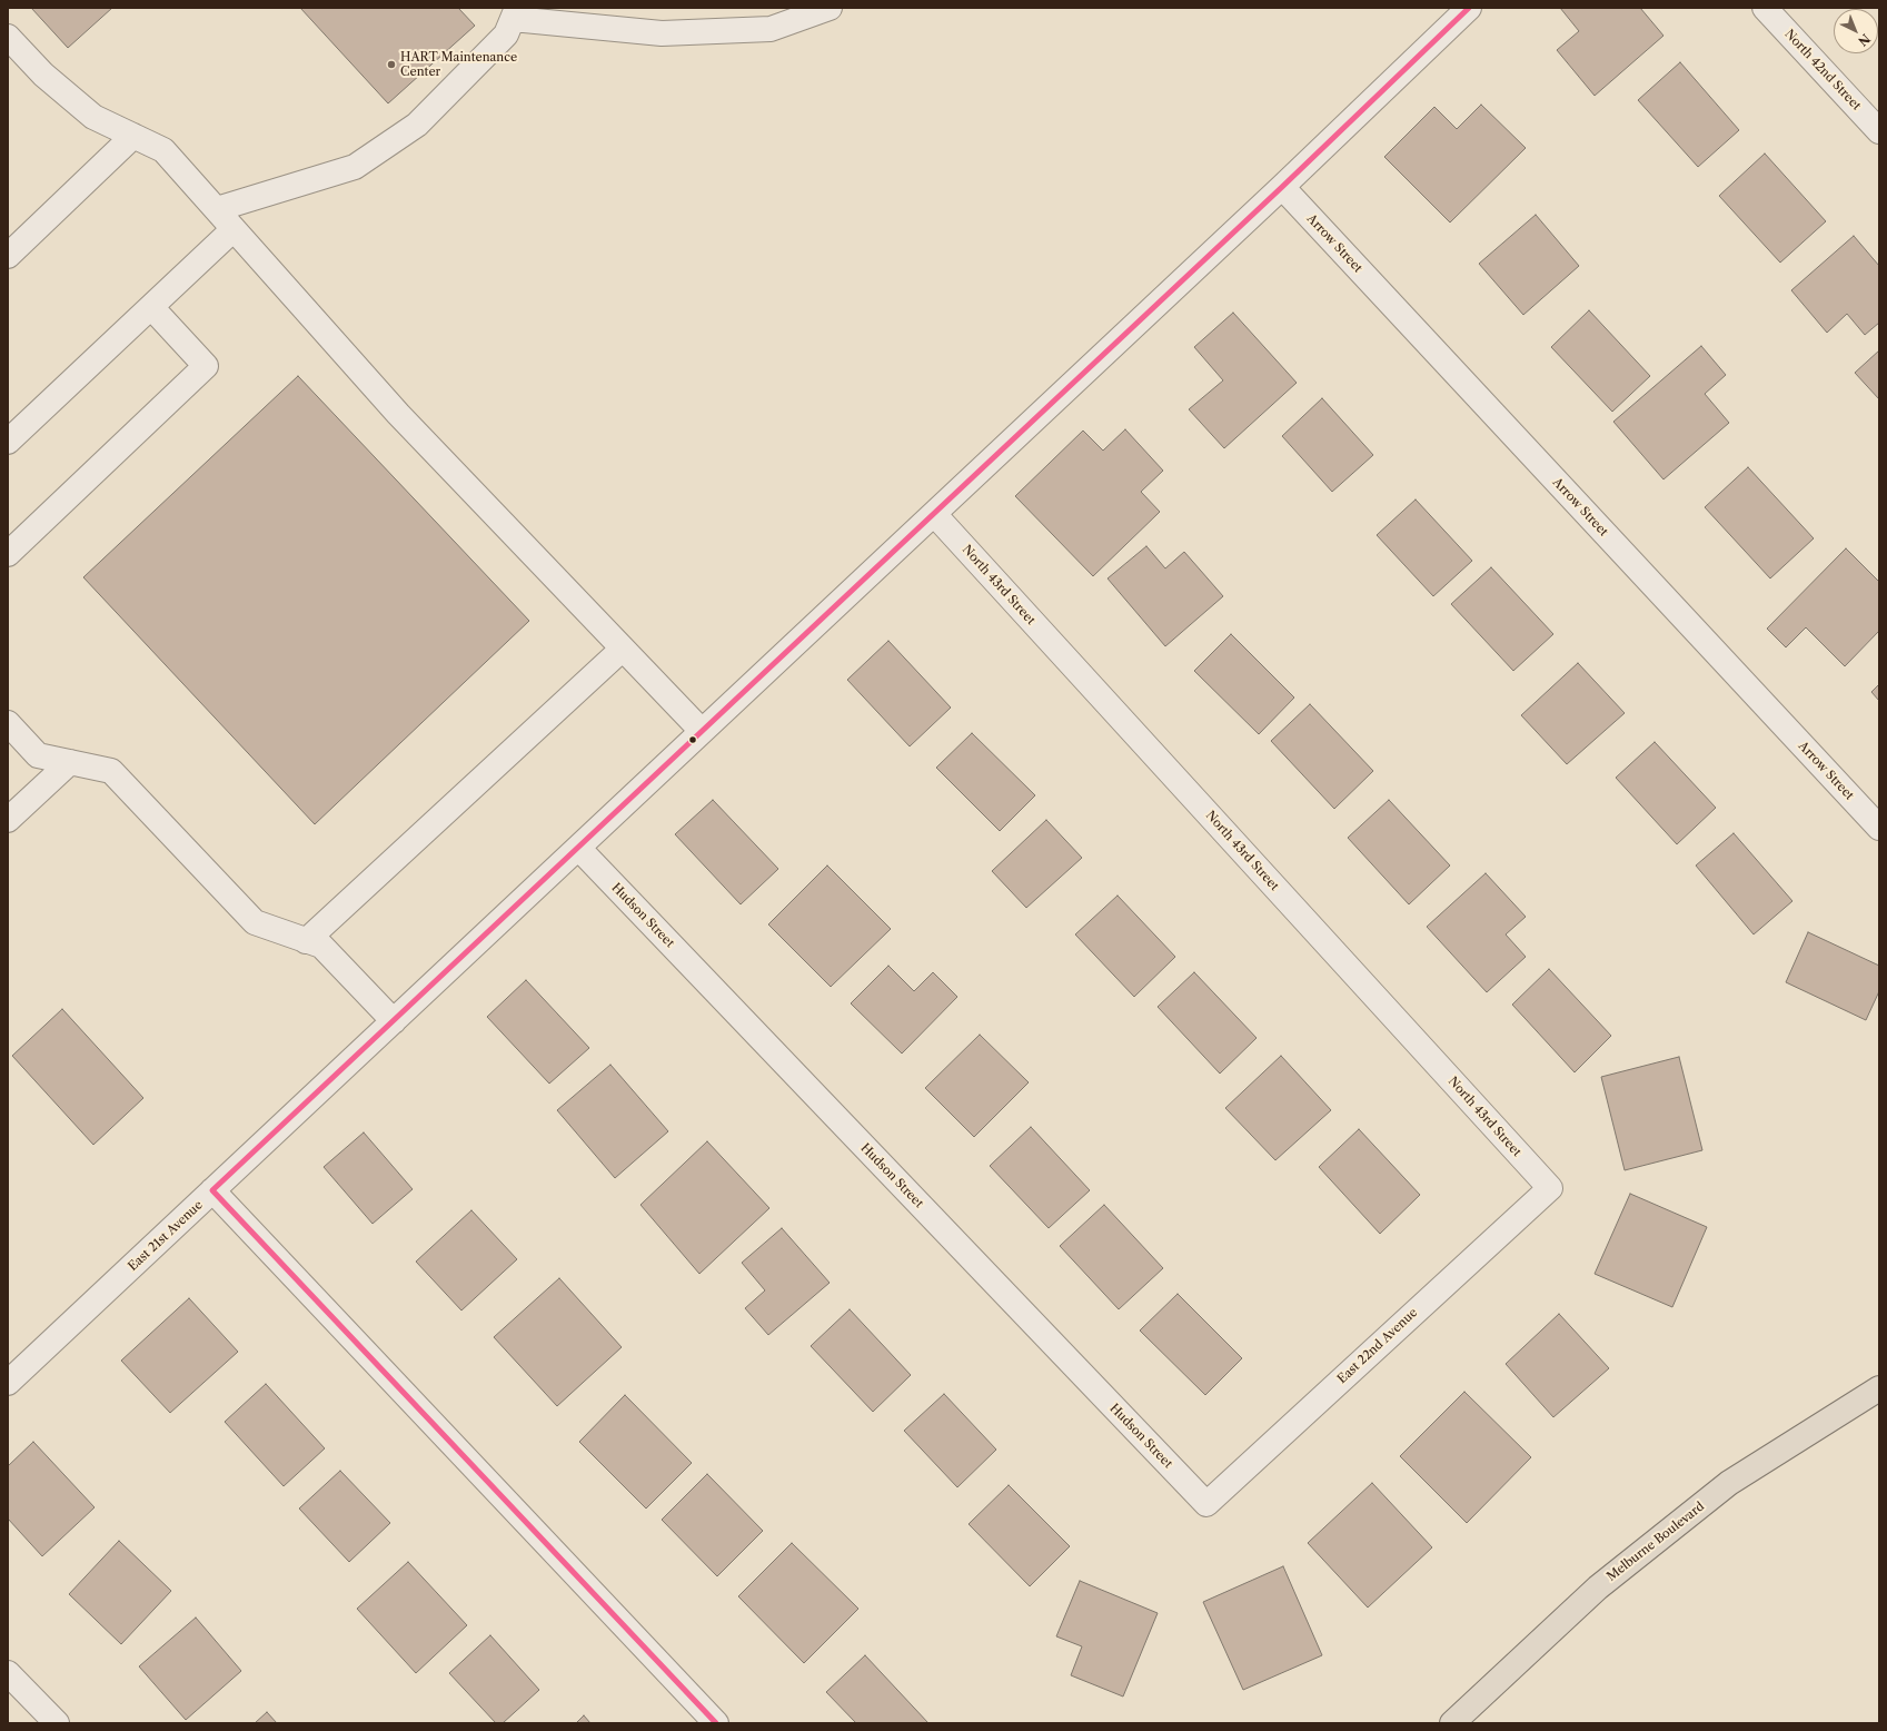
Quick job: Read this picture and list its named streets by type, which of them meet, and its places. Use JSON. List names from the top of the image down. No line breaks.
{"streets":{"main road":["Melburne Boulevard"],"street":["North 42nd Street","Arrow Street","North 43rd Street","Hudson Street","East 21st Avenue","East 22nd Avenue"]},"crossings":[["Arrow Street","East 21st Avenue"],["North 43rd Street","East 21st Avenue"],["North 43rd Street","East 22nd Avenue"],["Hudson Street","East 21st Avenue"],["Hudson Street","East 22nd Avenue"]],"places":["HART Maintenance Center"],"north":"bottom right"}
